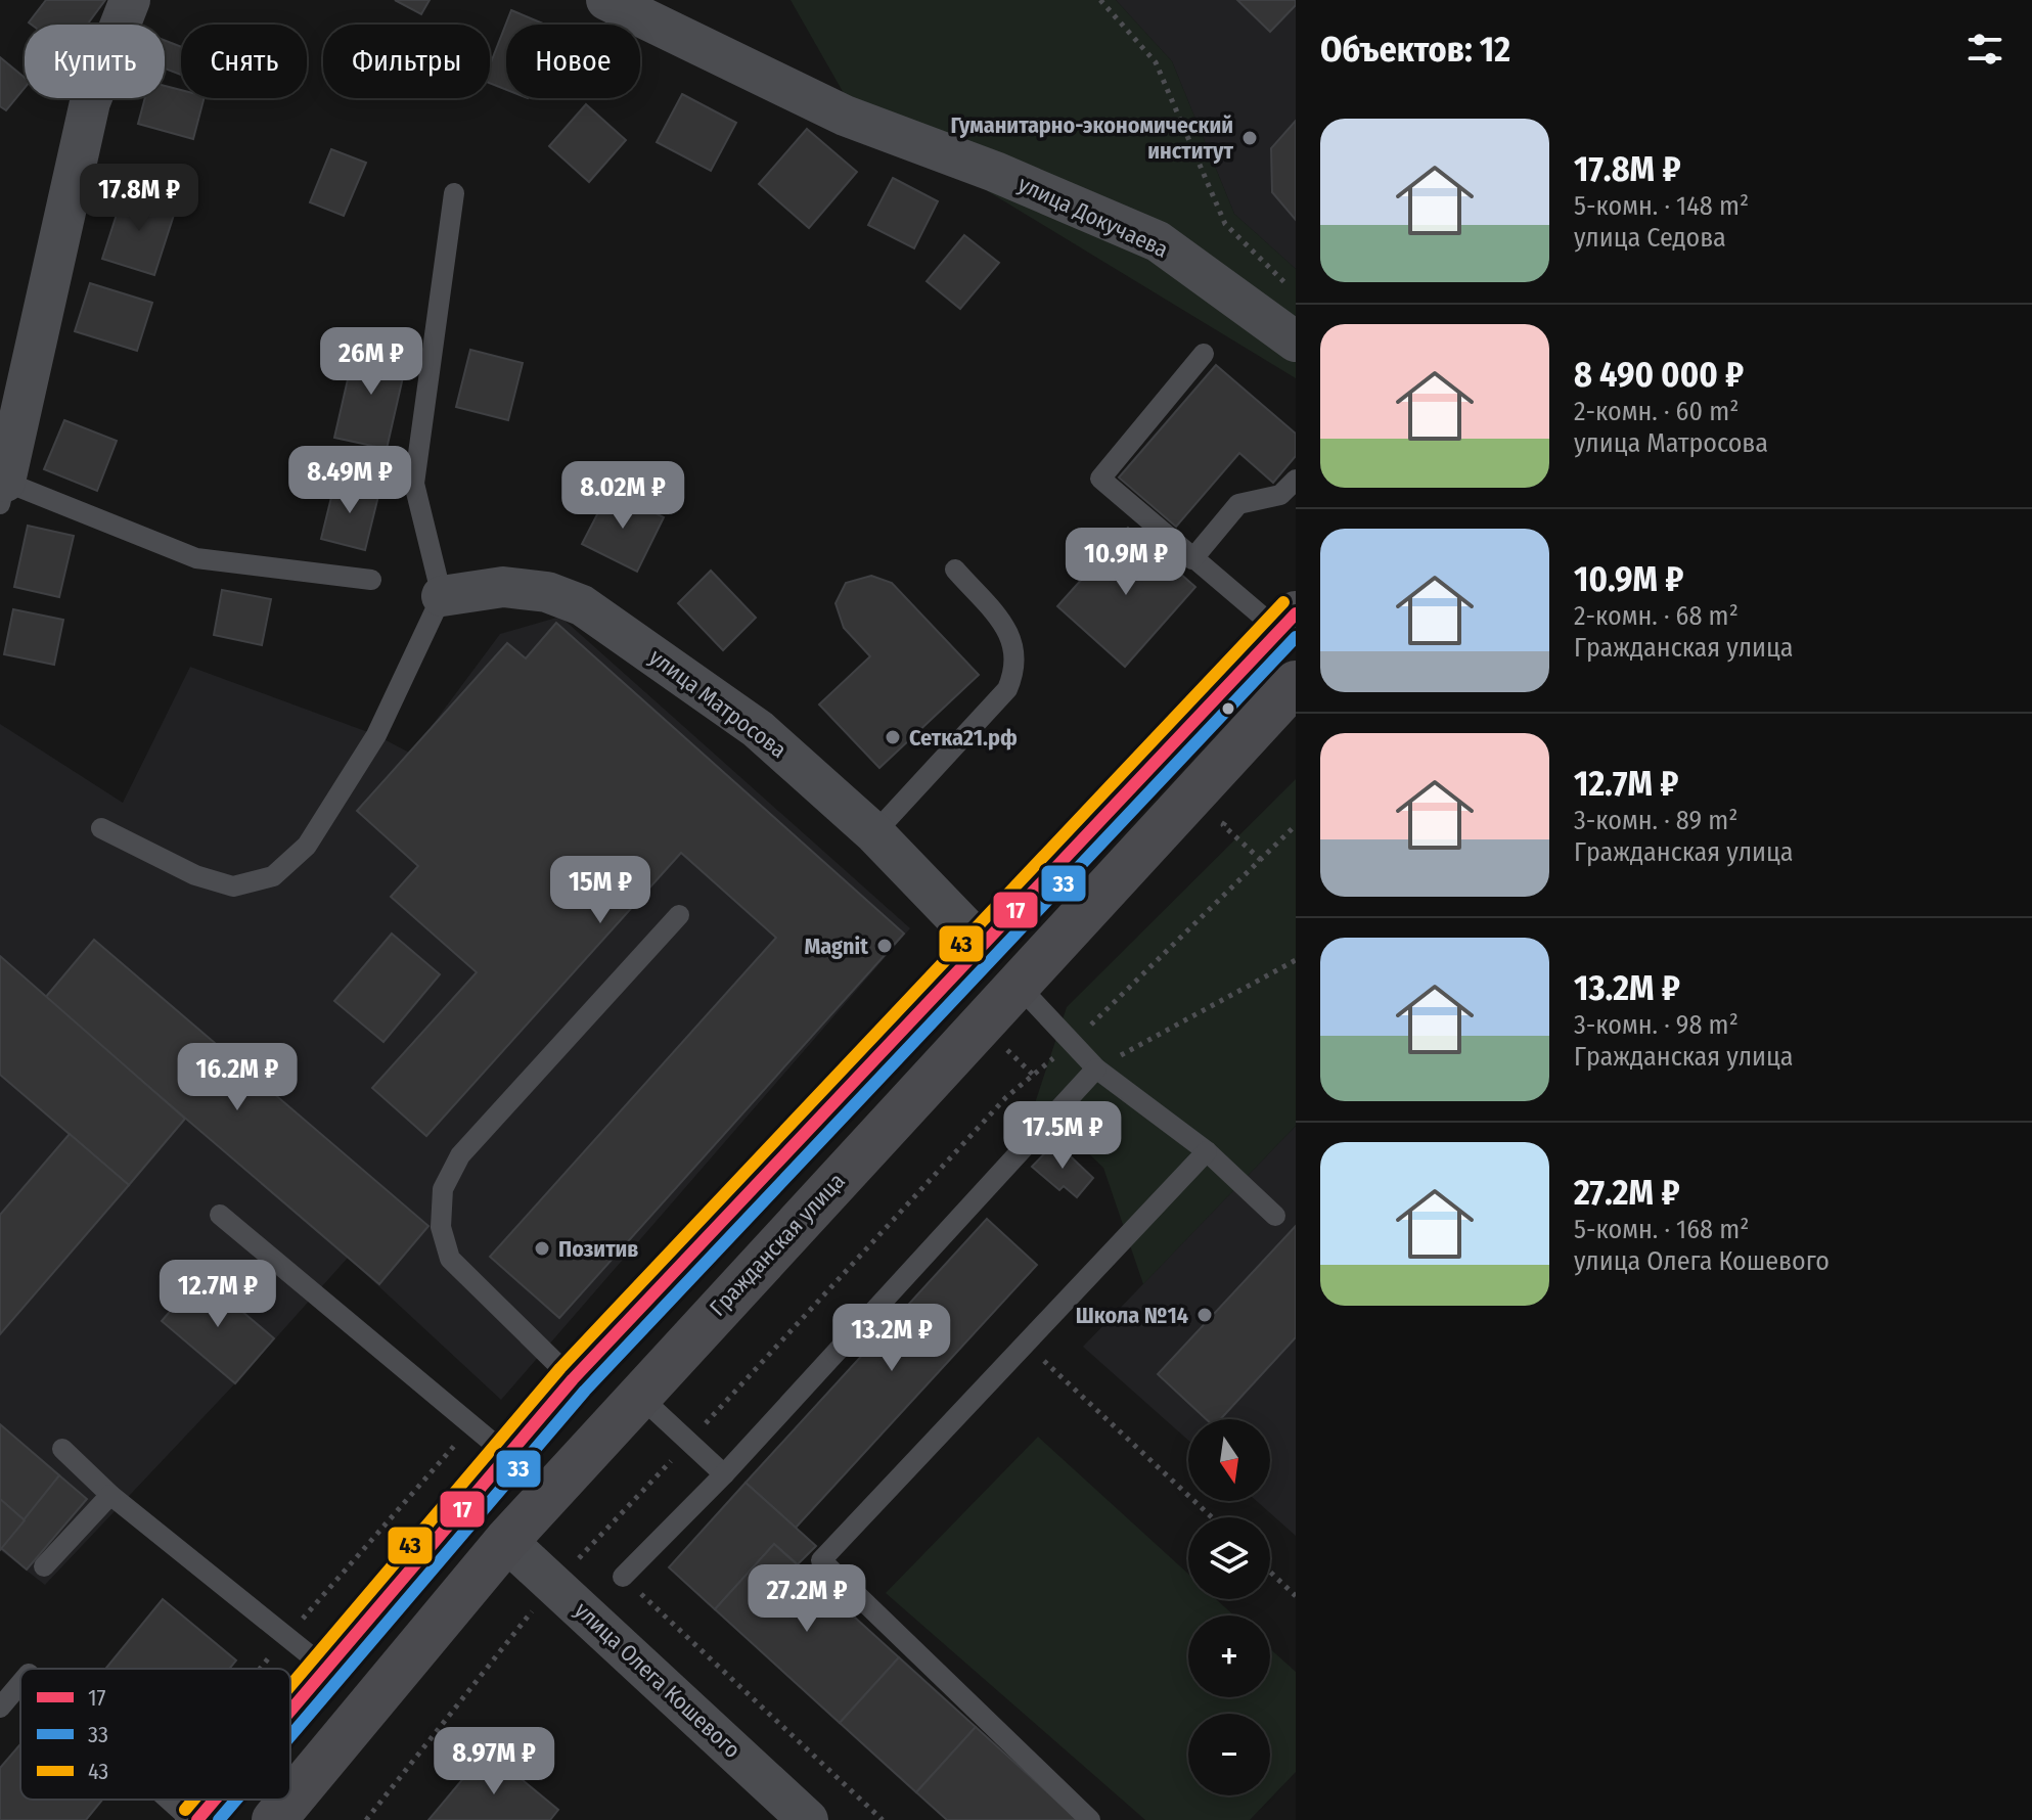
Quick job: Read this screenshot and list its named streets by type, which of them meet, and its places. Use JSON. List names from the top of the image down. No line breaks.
{"streets":{"main road":["Гражданская улица"],"street":["улица Докучаева","улица Матросова","улица Олега Кошевого"]},"crossings":[["Гражданская улица","улица Олега Кошевого"]],"places":["Гуманитарно-экономический институт","Сетка21.рф","Magnit","Позитив","Школа №14"],"lines":["transit line 43","transit line 17","transit line 33"],"legend":["17","33","43"],"north":"bottom","page":{"heading":"Объектов: 12","chip":["Купить","Снять","Фильтры","Новое"],"list":[{"name":"17.8M ₽","note":"5-комн. · 148 m² · улица Седова"},{"name":"8 490 000 ₽","note":"2-комн. · 60 m² · улица Матросова"},{"name":"10.9M ₽","note":"2-комн. · 68 m² · Гражданская улица"},{"name":"12.7M ₽","note":"3-комн. · 89 m² · Гражданская улица"},{"name":"13.2M ₽","note":"3-комн. · 98 m² · Гражданская улица"},{"name":"27.2M ₽","note":"5-комн. · 168 m² · улица Олега Кошевого"}],"price":["17.8M ₽","26M ₽","8.49M ₽","8.02M ₽","10.9M ₽","15M ₽","16.2M ₽","17.5M ₽","12.7M ₽","13.2M ₽","27.2M ₽","8.97M ₽"],"map_buttons":["+","−"]}}
